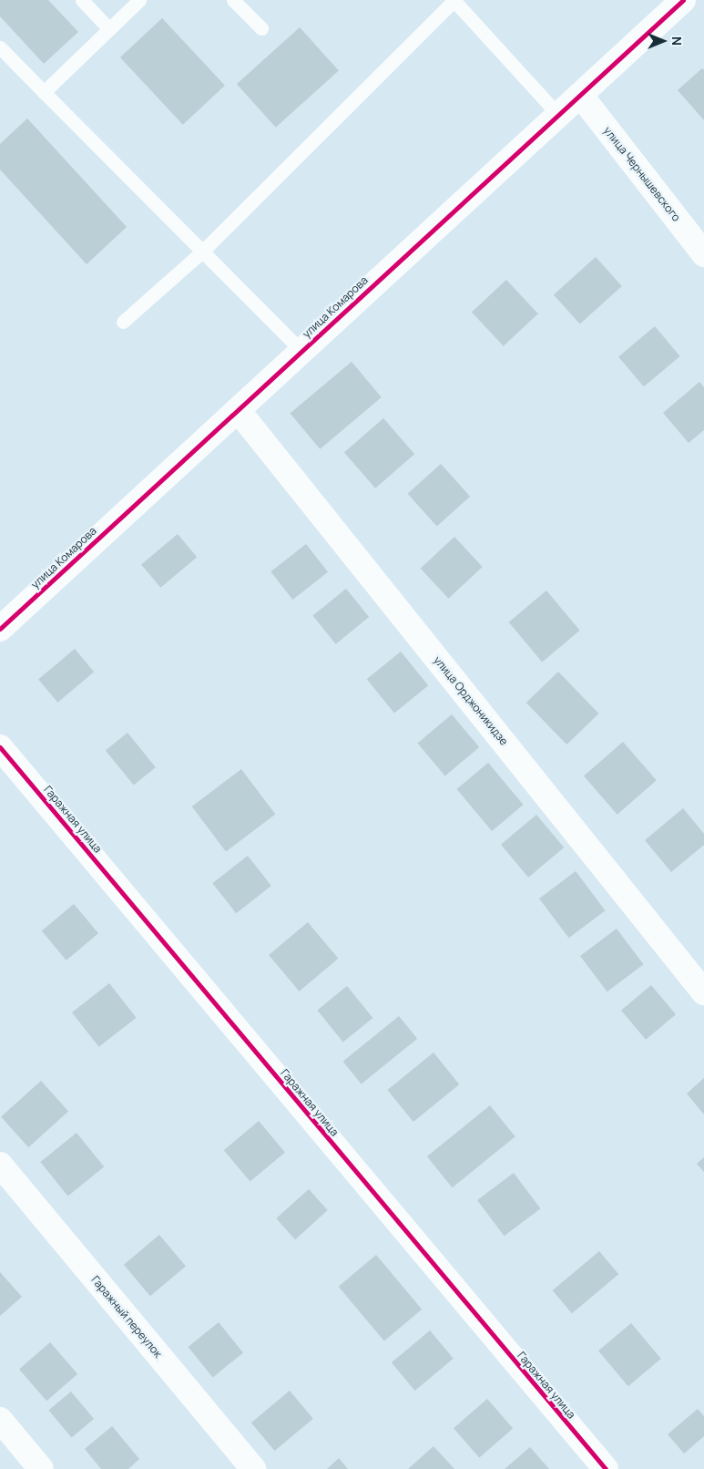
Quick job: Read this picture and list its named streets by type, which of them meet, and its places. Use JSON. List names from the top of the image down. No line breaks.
{"streets":{"street":["улица Чернышевского","улица Комарова","улица Орджоникидзе","Гаражная улица","Гаражный переулок"]},"crossings":[["улица Чернышевского","улица Комарова"],["улица Комарова","улица Орджоникидзе"]],"north":"right"}
